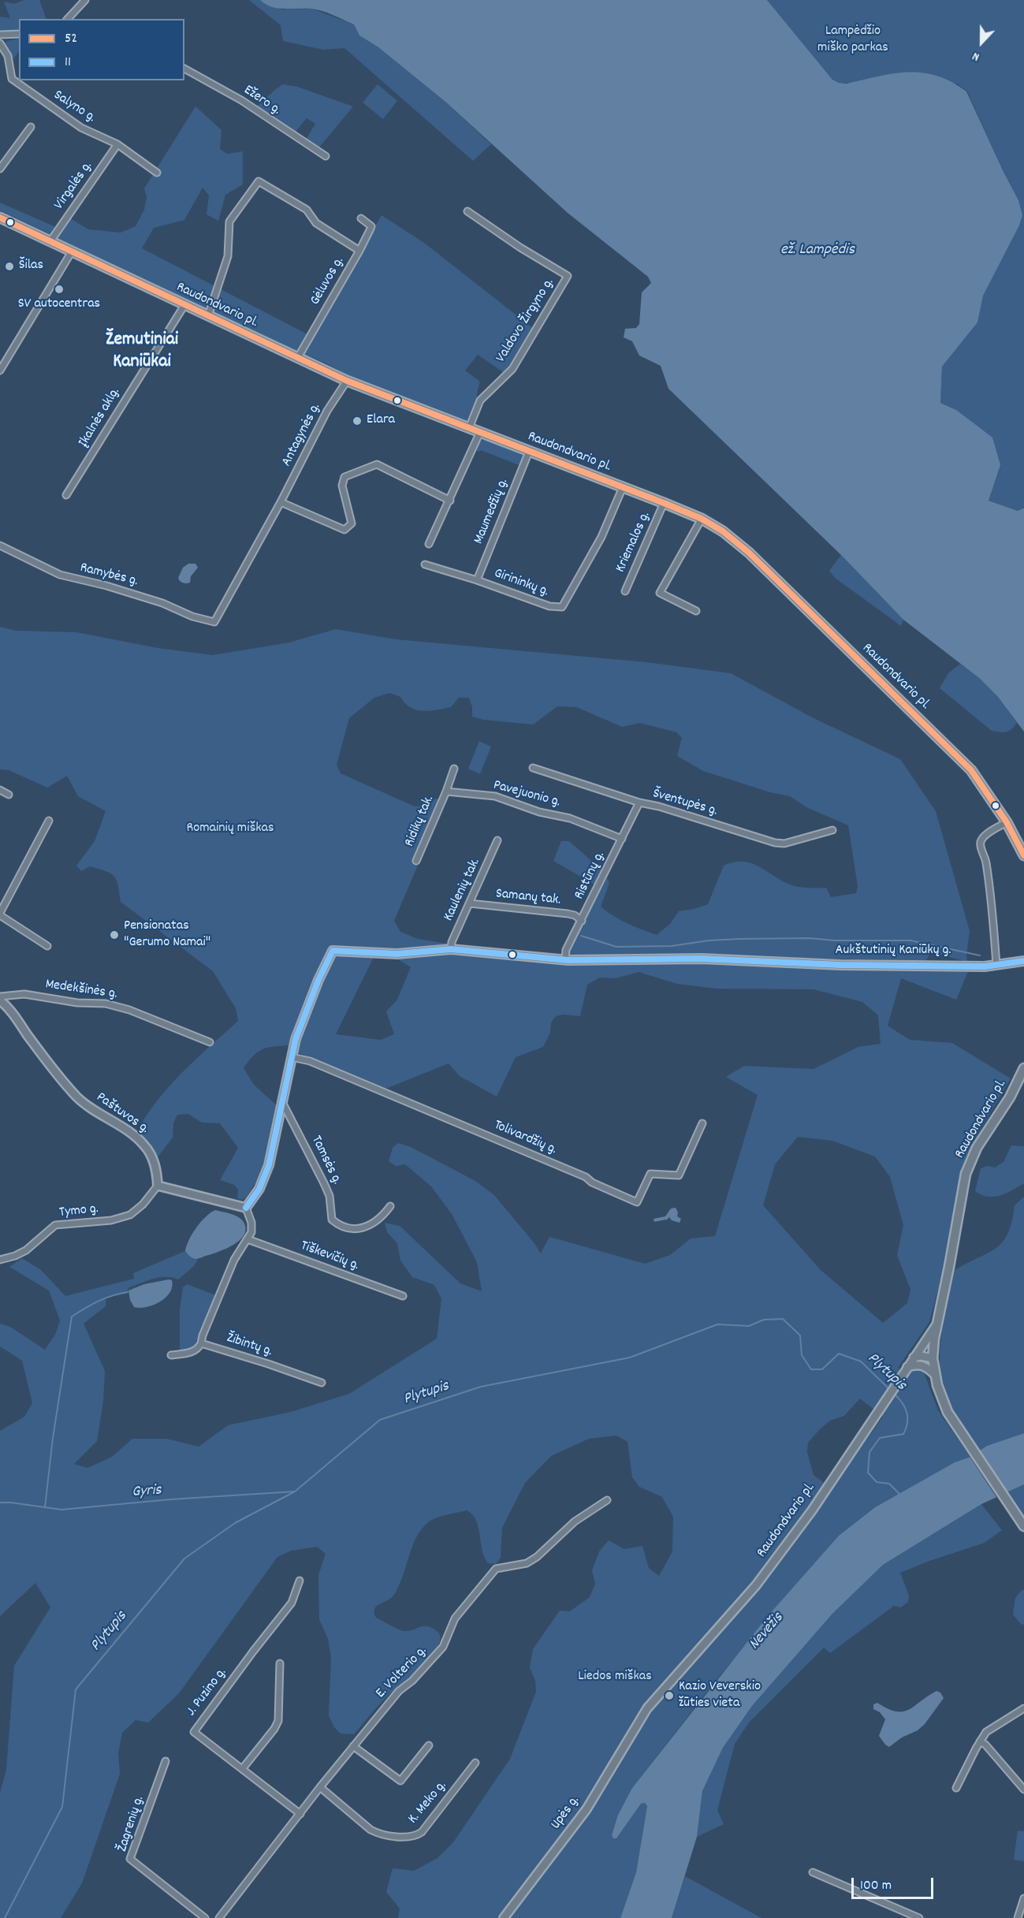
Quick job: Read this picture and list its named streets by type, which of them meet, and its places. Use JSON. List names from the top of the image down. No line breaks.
{"streets":{"main road":["Raudondvario pl."],"street":["Ežero g.","Salyno g.","Virgalės g.","Gėluvos g.","Valdovo Žirgyno g.","Įkalnės aklg.","Antagynės g.","Maumedžių g.","Kriemalos g.","Ramybės g.","Girininkų g.","Pavejuonio g.","Šventupės g.","Ridikų tak.","Ristūnų g.","Kaulenių tak.","Samanų tak.","Aukštutinių Kaniūkų g.","Medekšinės g.","Paštuvos g.","Tolivardžių g.","Tamsės g.","Tymo g.","Tiškevičių g.","Žibintų g.","E. Volterio g.","J. Puzino g.","K. Meko g.","Upės g.","Žagrenių g."]},"crossings":[["Salyno g.","Virgalės g."],["Virgalės g.","Raudondvario pl."],["Gėluvos g.","Raudondvario pl."],["Raudondvario pl.","Valdovo Žirgyno g."],["Raudondvario pl.","Įkalnės aklg."],["Raudondvario pl.","Antagynės g."],["Raudondvario pl.","Maumedžių g."],["Raudondvario pl.","Kriemalos g."],["Raudondvario pl.","Girininkų g."],["Raudondvario pl.","Upės g."],["Antagynės g.","Ramybės g."],["Maumedžių g.","Girininkų g."],["Pavejuonio g.","Ridikų tak."],["Pavejuonio g.","Ristūnų g."],["Šventupės g.","Ristūnų g."],["Ristūnų g.","Samanų tak."],["Ristūnų g.","Aukštutinių Kaniūkų g."],["Kaulenių tak.","Samanų tak."],["Kaulenių tak.","Aukštutinių Kaniūkų g."],["Aukštutinių Kaniūkų g.","Tolivardžių g."],["Aukštutinių Kaniūkų g.","Tamsės g."],["Paštuvos g.","Tymo g."],["E. Volterio g.","J. Puzino g."],["E. Volterio g.","K. Meko g."]],"districts":["Žemutiniai Kaniūkai"],"water":["ež. Lampėdis","Plytupis","Gyris","Nevėžis"],"parks":["Lampėdžio miško parkas","Romainių miškas","Liedos miškas"],"places":["Šilas","SV autocentras","Elara","Pensionatas \"Gerumo Namai\"","Kazio Veverskio žūties vieta"],"lines":["transit line 52","transit line 11"],"legend":["52","11"],"scale_bar":"100 m","north":"bottom"}
